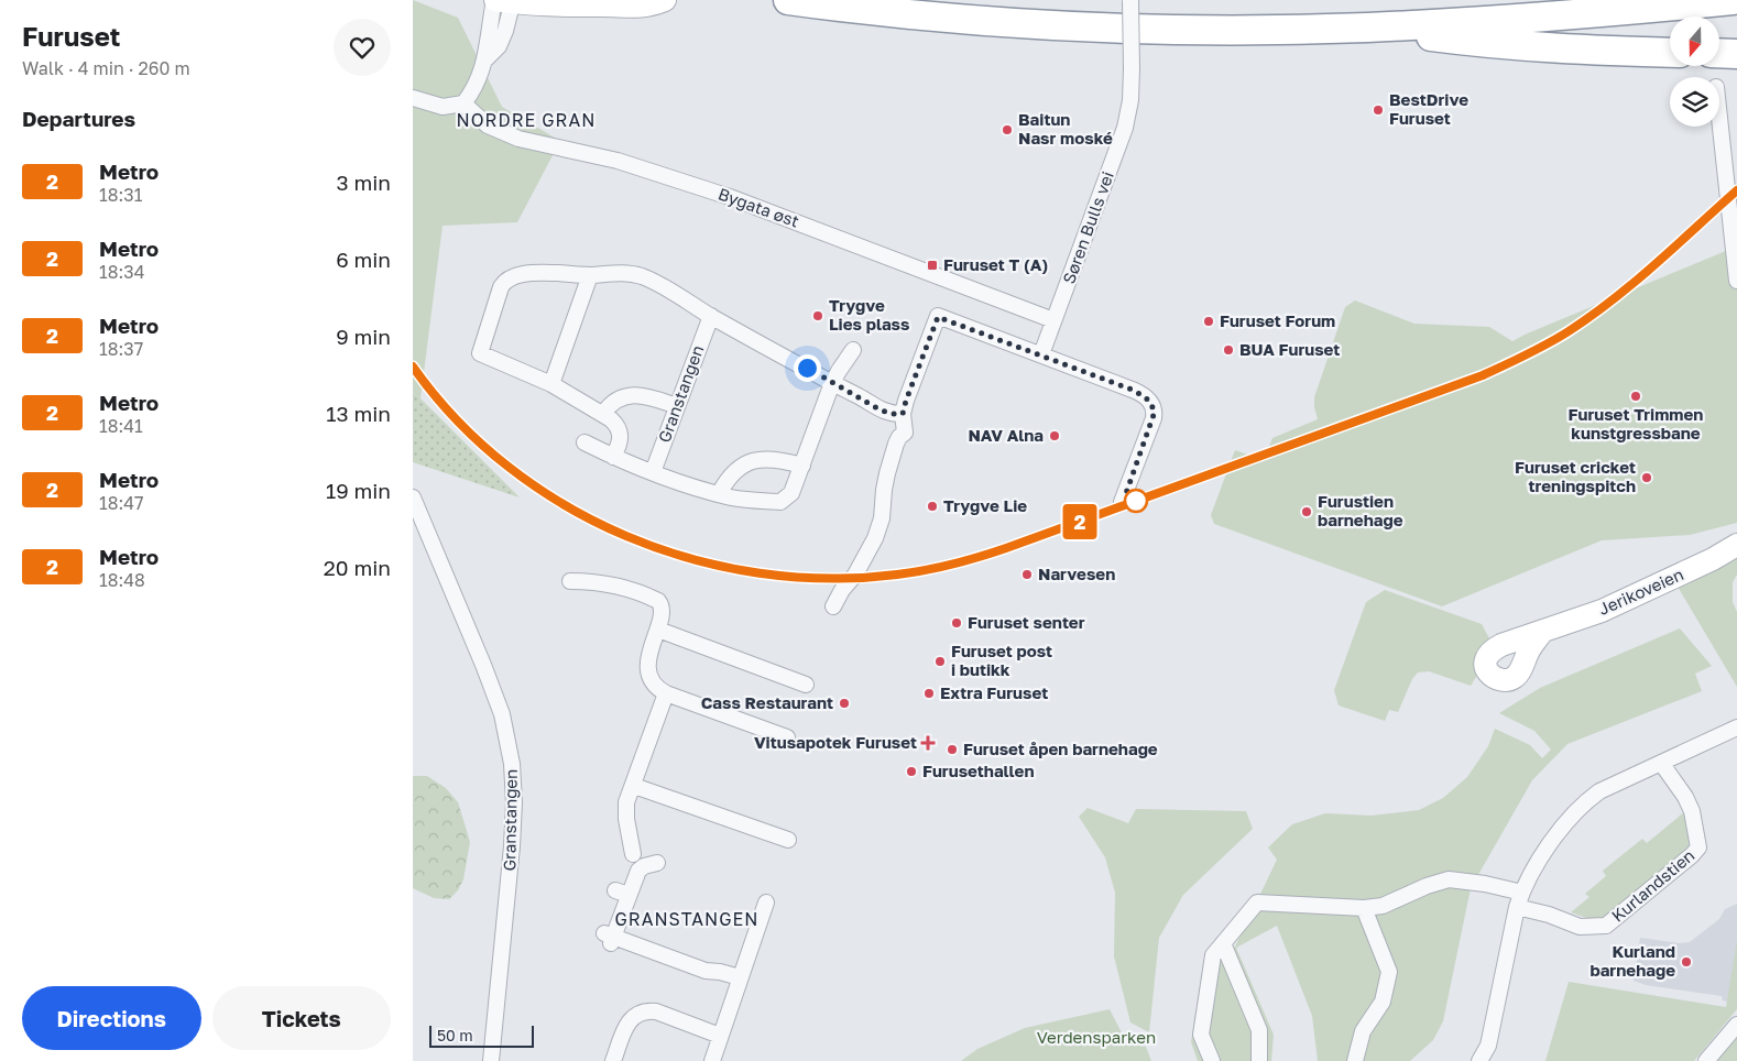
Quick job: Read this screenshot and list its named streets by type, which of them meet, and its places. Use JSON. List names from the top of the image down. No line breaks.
{"streets":{"street":["Bygata øst","Søren Bulls vei","Granstangen","Jerikoveien","Kurlandstien"]},"crossings":[["Bygata øst","Søren Bulls vei"]],"districts":["NORDRE GRAN","GRANSTANGEN"],"parks":["Verdensparken"],"places":{"other":["BestDrive Furuset","Baitun Nasr moské","Trygve Lies plass","Furuset Forum","BUA Furuset","Furuset Trimmen kunstgressbane","NAV Alna","Furuset cricket treningspitch","Trygve Lie","Furustien barnehage","Narvesen","Furuset senter","Furuset post i butikk","Extra Furuset","Cass Restaurant","Furuset åpen barnehage","Furusethallen","Kurland barnehage"],"transit":["Furuset T (A)"],"health":["Vitusapotek Furuset"]},"lines":["metro line 2"],"scale_bar":"50 m","north":"bottom","page":{"heading":[["Furuset","Walk · 4 min · 260 m"],"Departures"],"on_map":"2","list":[{"mark":"2","name":"Metro","note":"18:31","value":"3 min"},{"mark":"2","name":"Metro","note":"18:34","value":"6 min"},{"mark":"2","name":"Metro","note":"18:37","value":"9 min"},{"mark":"2","name":"Metro","note":"18:41","value":"13 min"},{"mark":"2","name":"Metro","note":"18:47","value":"19 min"},{"mark":"2","name":"Metro","note":"18:48","value":"20 min"}],"buttons":["Directions","Tickets"],"scale":"50 m"}}
